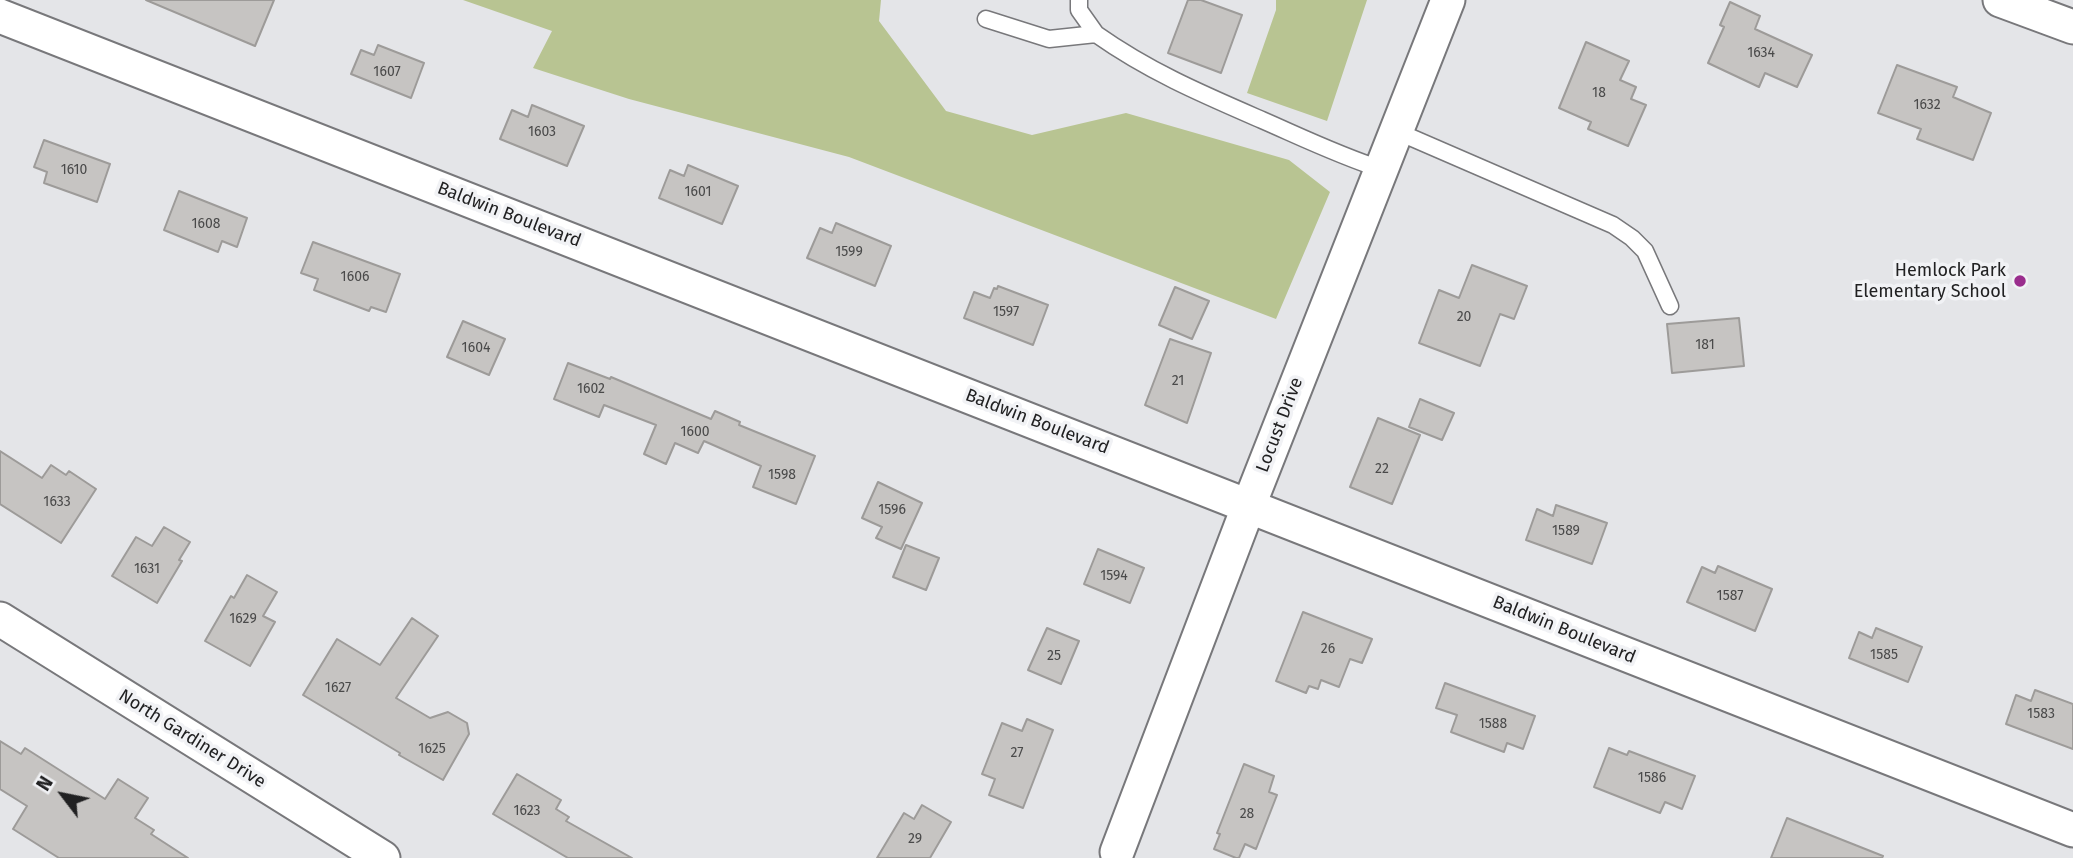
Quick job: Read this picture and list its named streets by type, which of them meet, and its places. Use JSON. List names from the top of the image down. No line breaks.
{"streets":{"street":["Baldwin Boulevard","Locust Drive","North Gardiner Drive"]},"crossings":[["Baldwin Boulevard","Locust Drive"]],"places":["Hemlock Park Elementary School"],"house_numbers":["1634","1607","18","1632","1603","1610","1601","1608","1599","1606","1597","20","181","1604","21","1602","1600","22","1598","1633","1596","1589","1631","1594","1587","1629","26","1585","25","1627","1583","1588","1625","27","1586","1623","28","29"],"north":"top left"}
